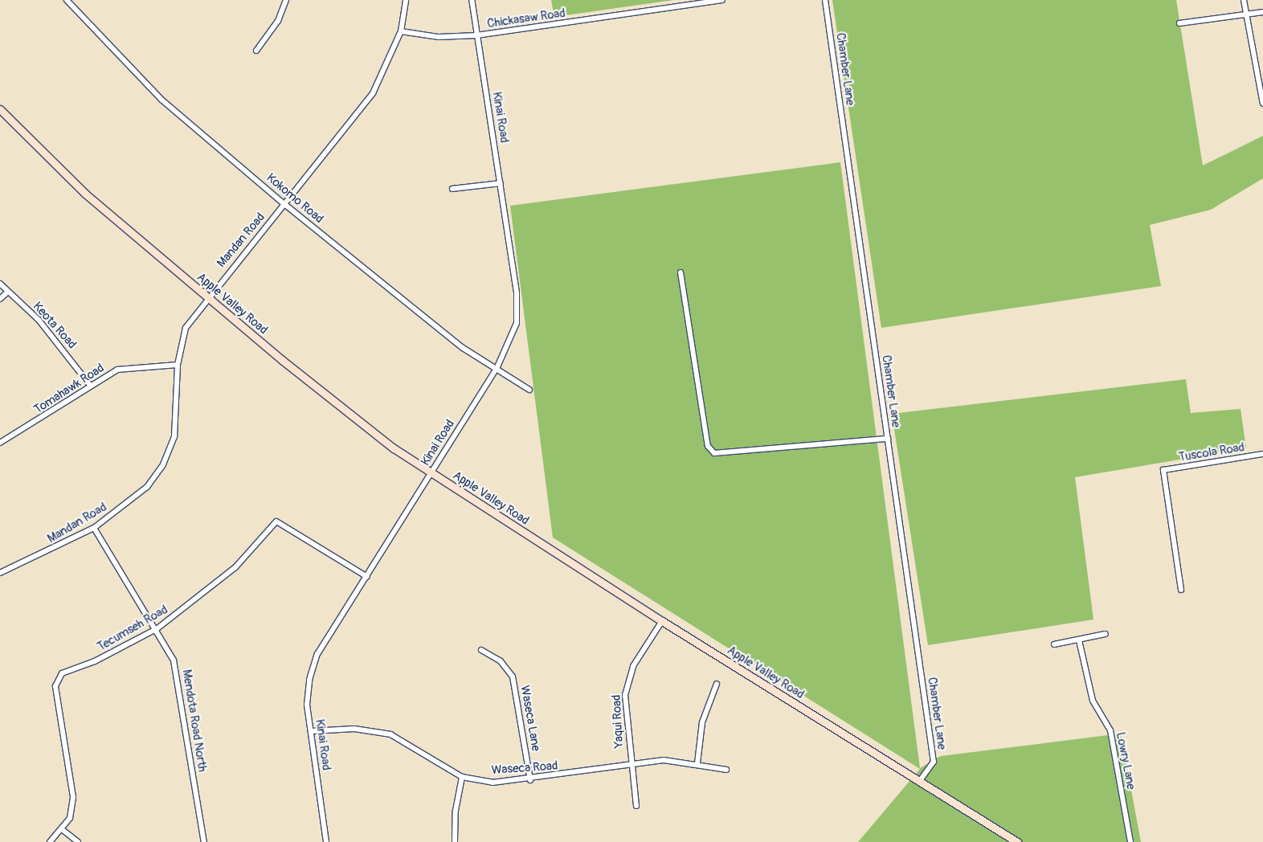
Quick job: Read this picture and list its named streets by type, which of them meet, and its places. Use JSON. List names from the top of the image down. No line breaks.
{"streets":{"main road":["Apple Valley Road"],"street":["Chickasaw Road","Chamber Lane","Kinai Road","Kokomo Road","Mandan Road","Keota Road","Tomahawk Road","Tuscola Road","Tecumseh Road","Waseca Lane","Mendota Road North","Yaqui Road","Lowry Lane","Waseca Road"]},"crossings":[["Chickasaw Road","Kinai Road"],["Chamber Lane","Apple Valley Road"],["Kinai Road","Kokomo Road"],["Kinai Road","Apple Valley Road"],["Kinai Road","Tecumseh Road"],["Kinai Road","Waseca Road"],["Kokomo Road","Mandan Road"],["Mandan Road","Apple Valley Road"],["Mandan Road","Tomahawk Road"],["Mandan Road","Mendota Road North"],["Apple Valley Road","Yaqui Road"],["Keota Road","Tomahawk Road"],["Tecumseh Road","Mendota Road North"],["Waseca Lane","Waseca Road"],["Yaqui Road","Waseca Road"]]}
